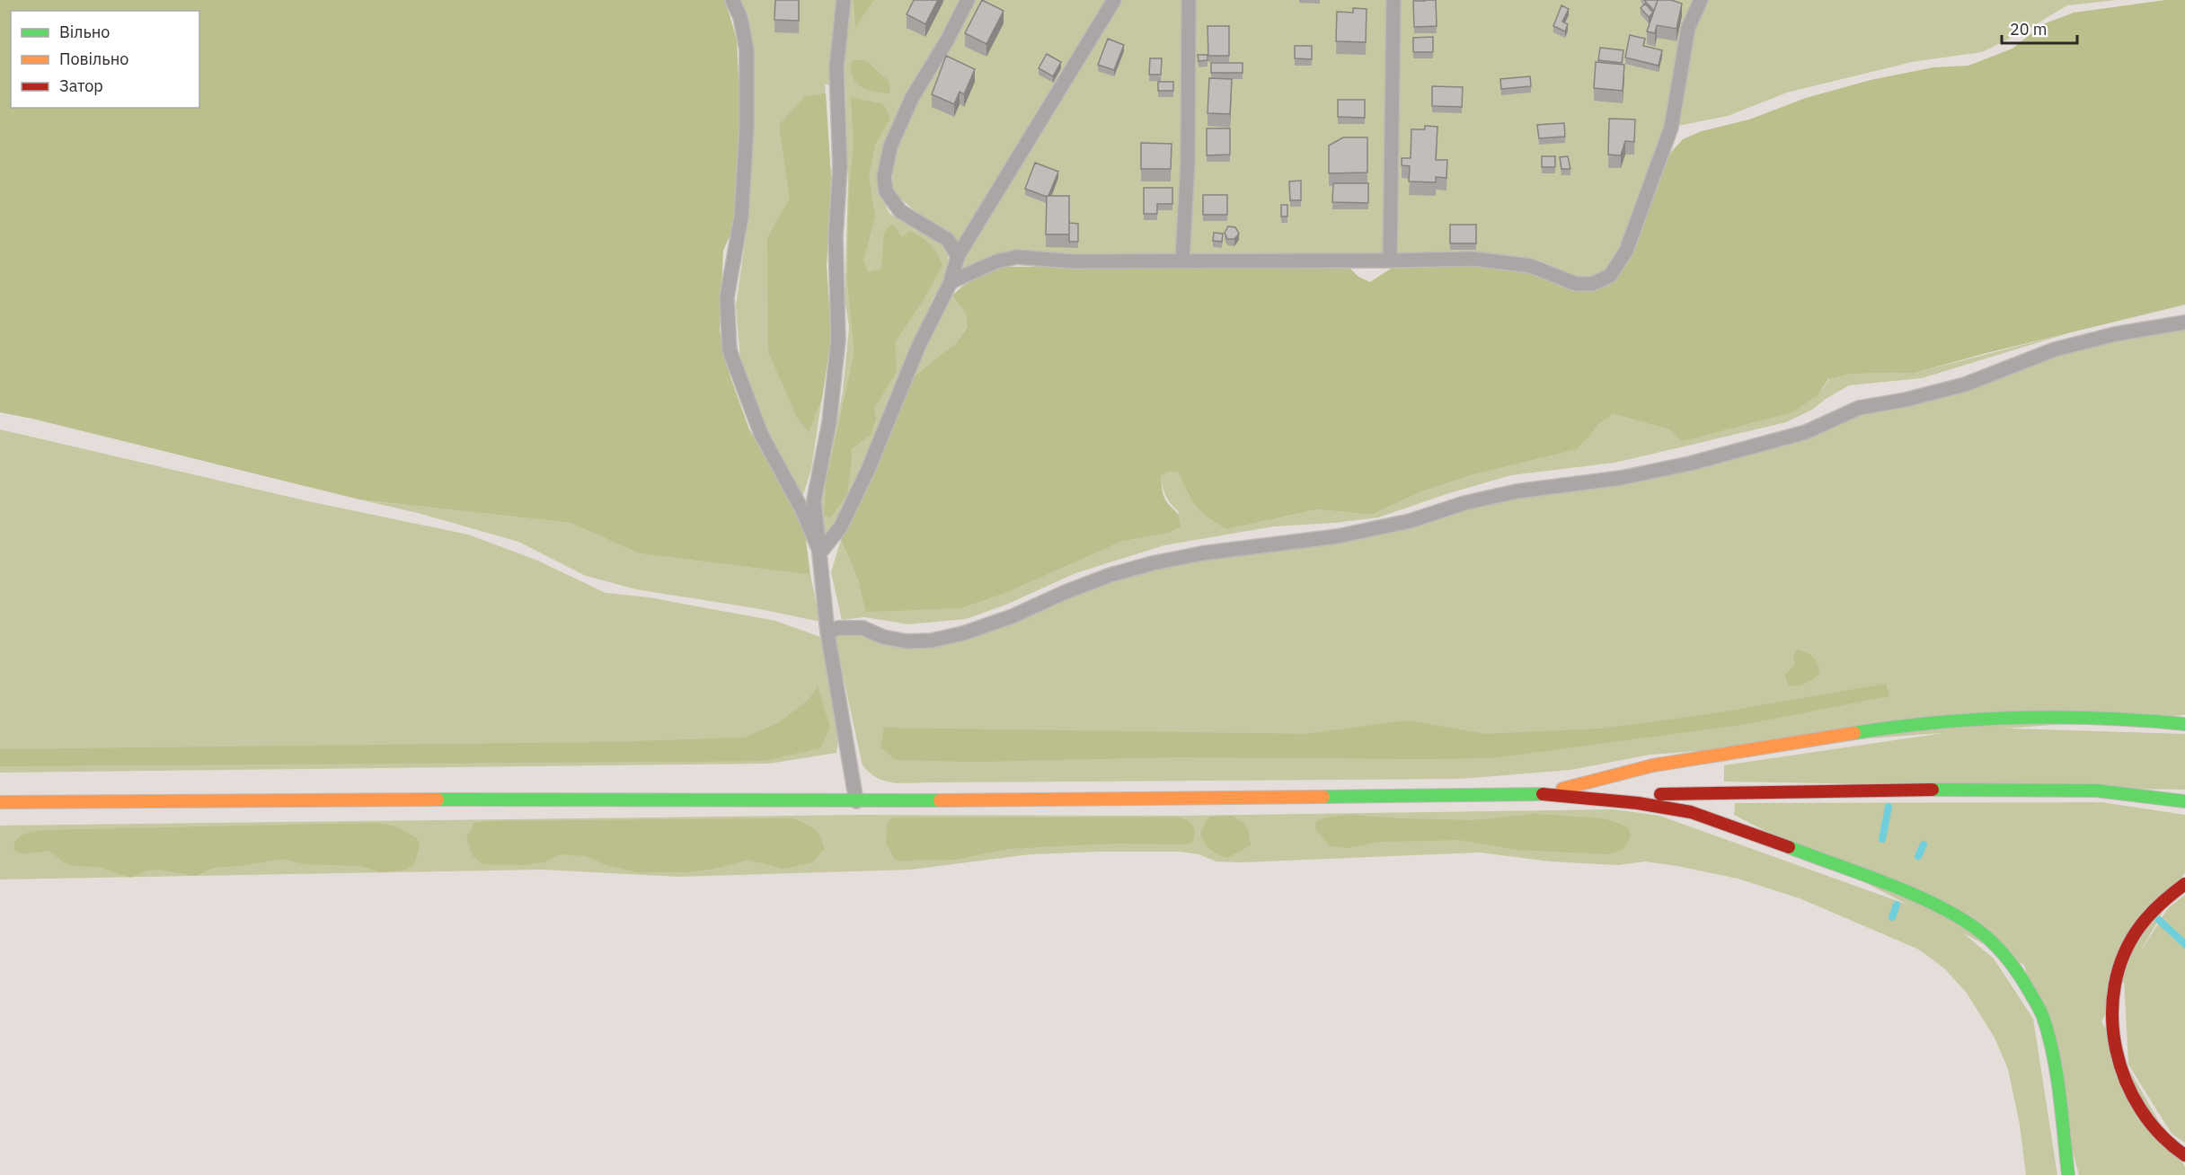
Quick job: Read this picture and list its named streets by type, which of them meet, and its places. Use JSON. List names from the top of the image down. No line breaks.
{"legend":["Вільно","Повільно","Затор"],"scale_bar":"20 m"}
